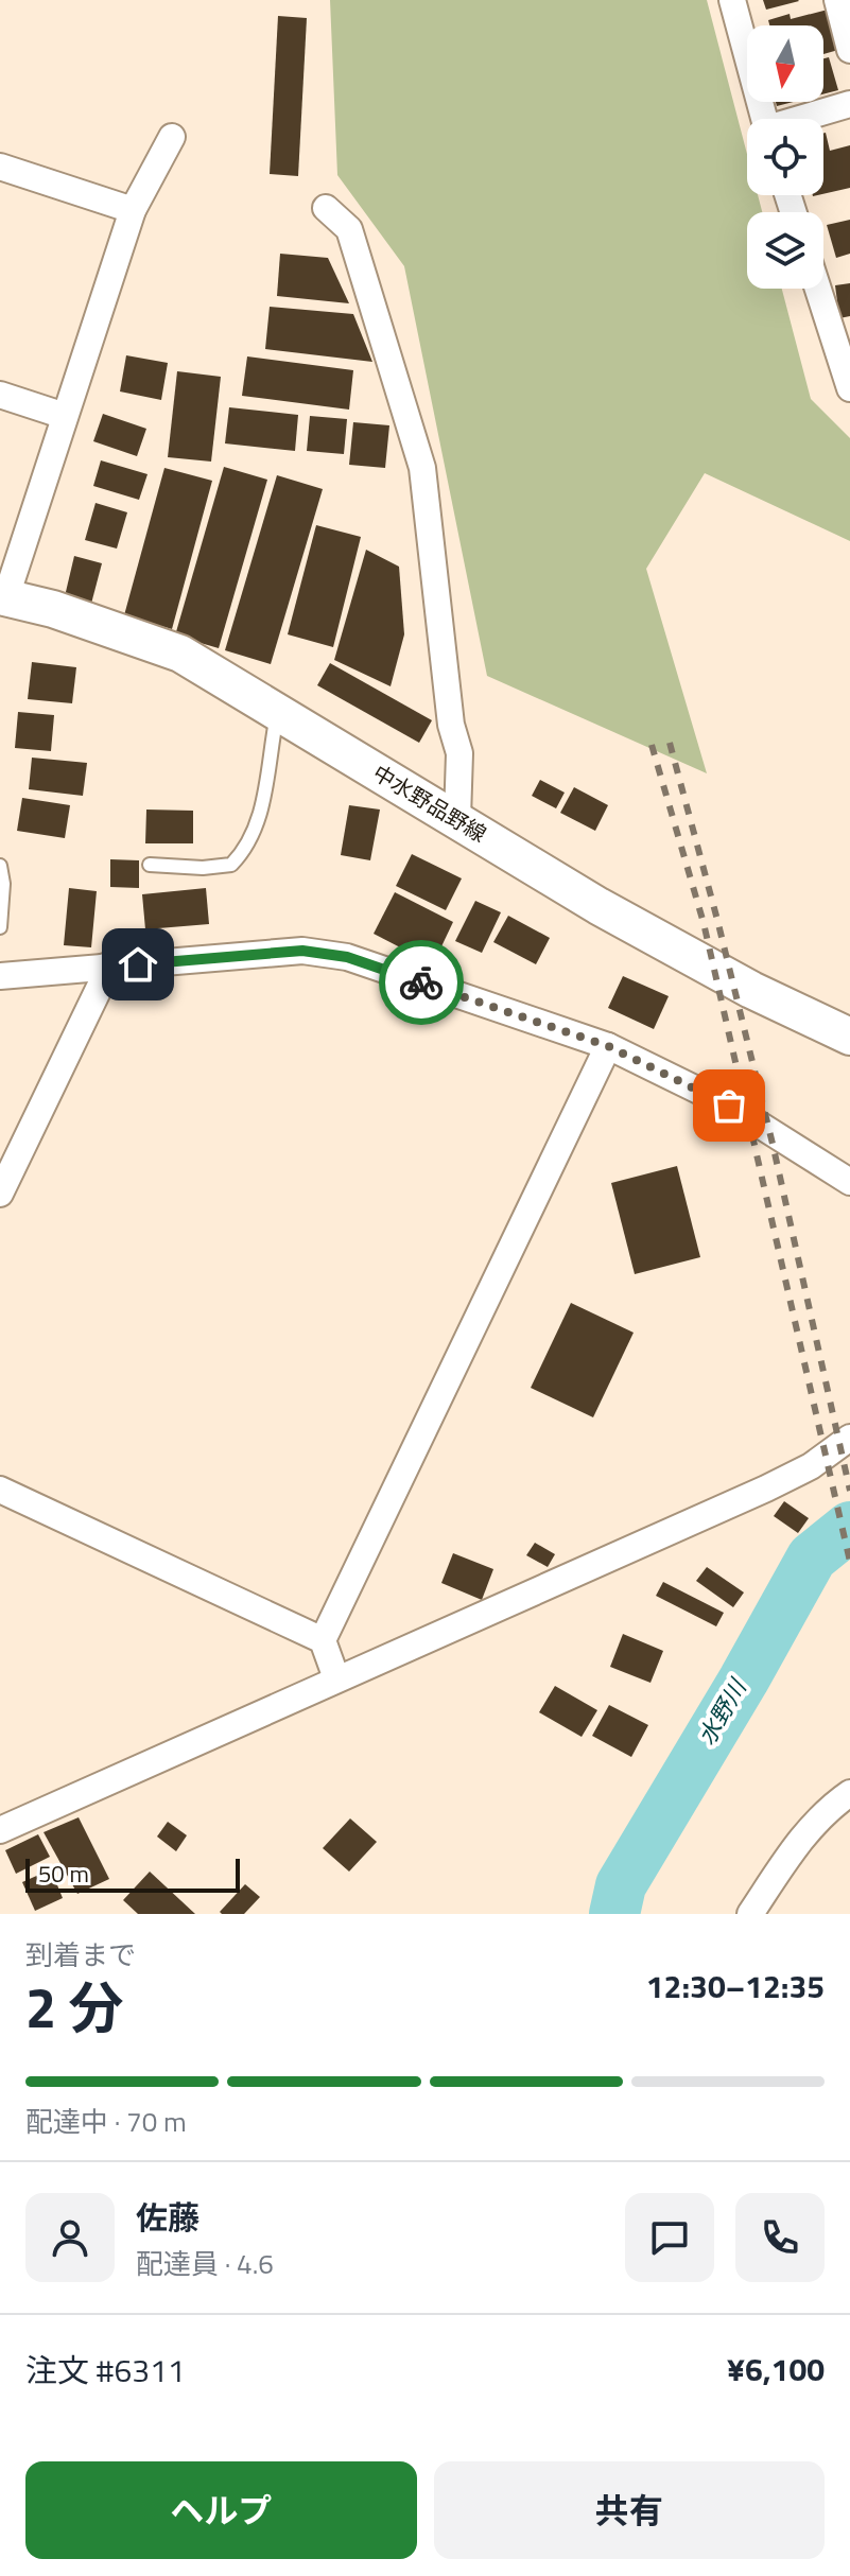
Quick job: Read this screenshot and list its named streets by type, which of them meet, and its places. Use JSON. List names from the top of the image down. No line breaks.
{"streets":{"main road":["中水野品野線"]},"water":["水野川"],"scale_bar":"50 m","north":"bottom","page":{"scale":"50 m","heading":["2 分","到着まで","12:30–12:35"],"panel":["佐藤","配達員 · 4.6","注文 #6311","¥6,100"],"bar":"配達中 · 70 m","buttons":["ヘルプ","共有"]}}
